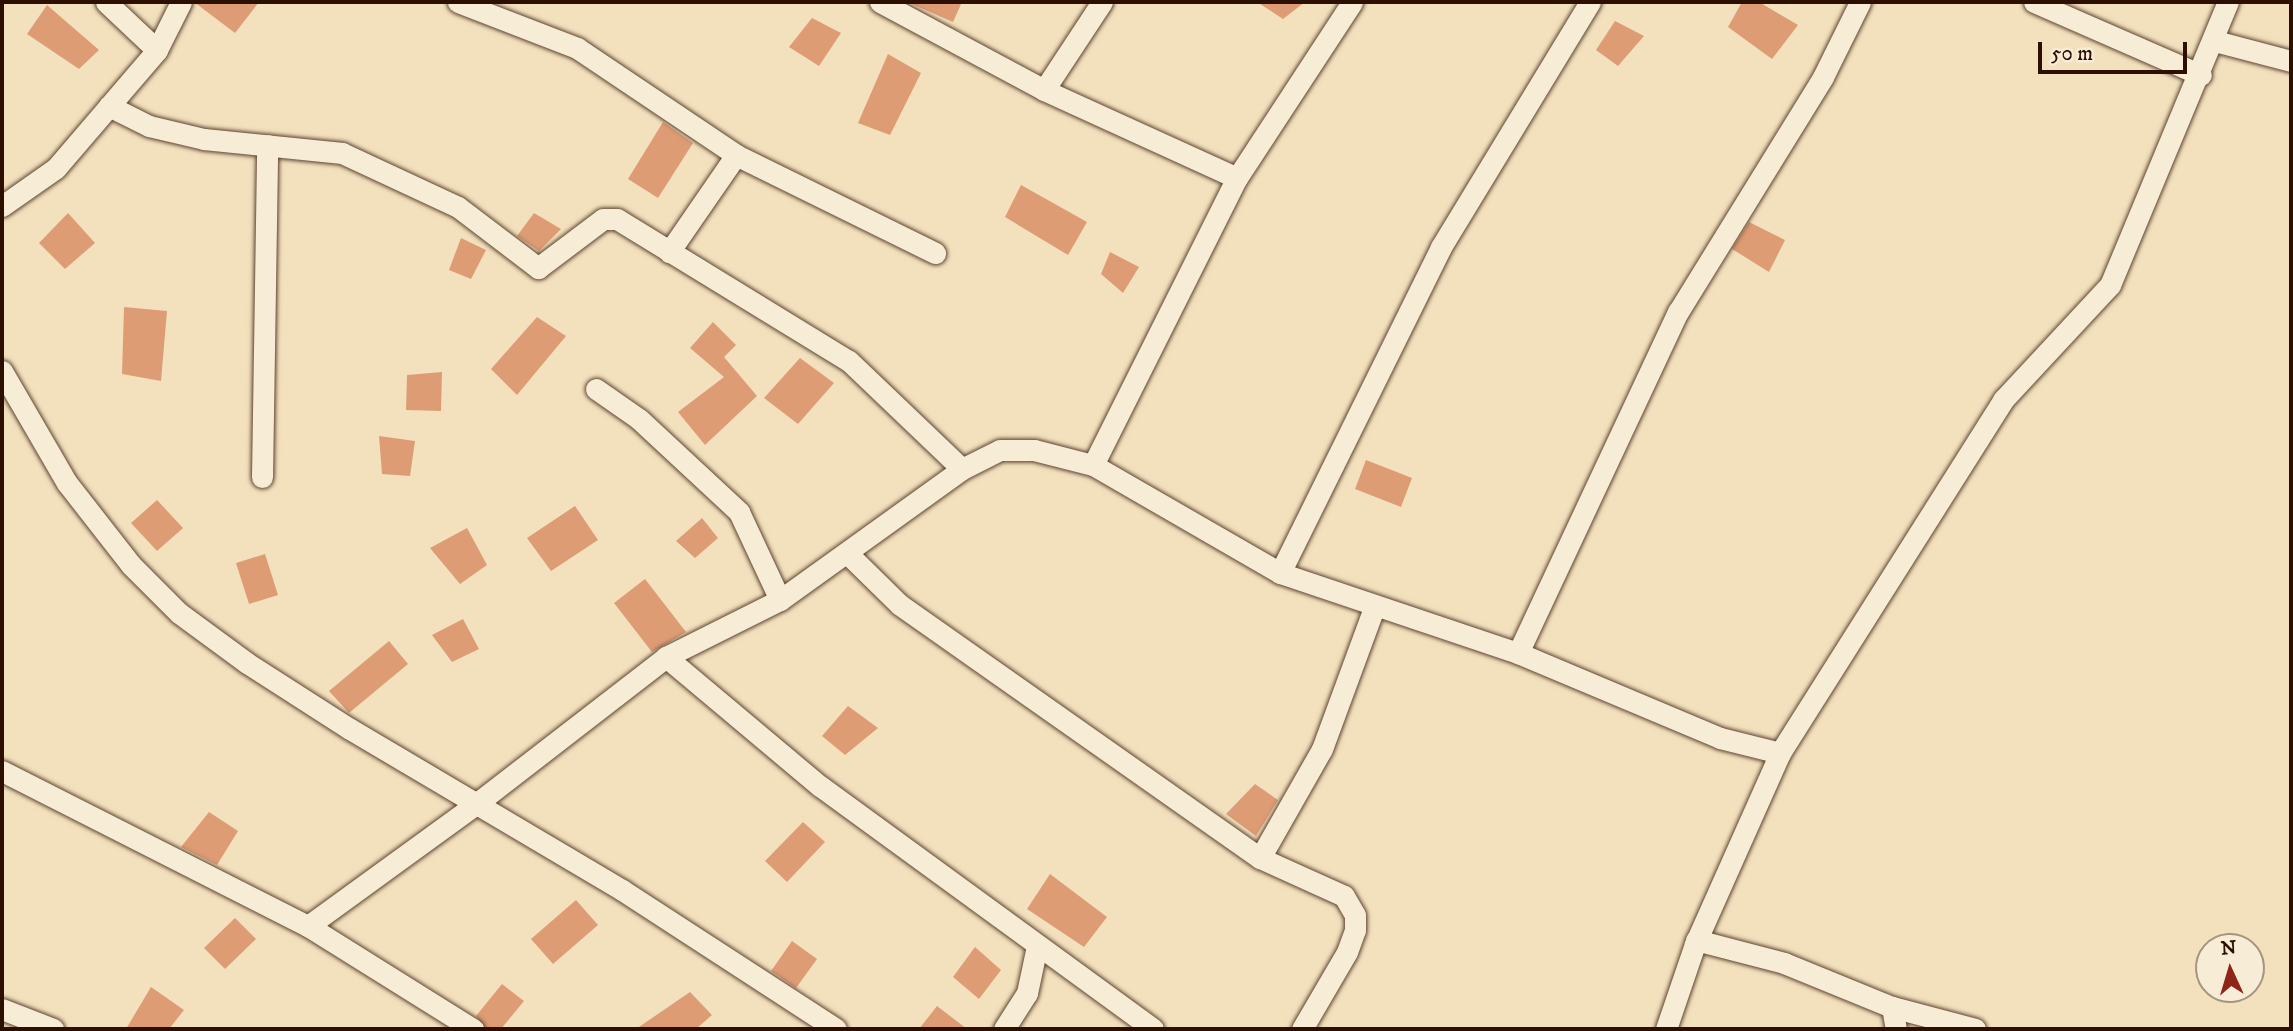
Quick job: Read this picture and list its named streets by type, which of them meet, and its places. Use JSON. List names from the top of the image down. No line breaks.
{"scale_bar":"50 m","north":"top"}
